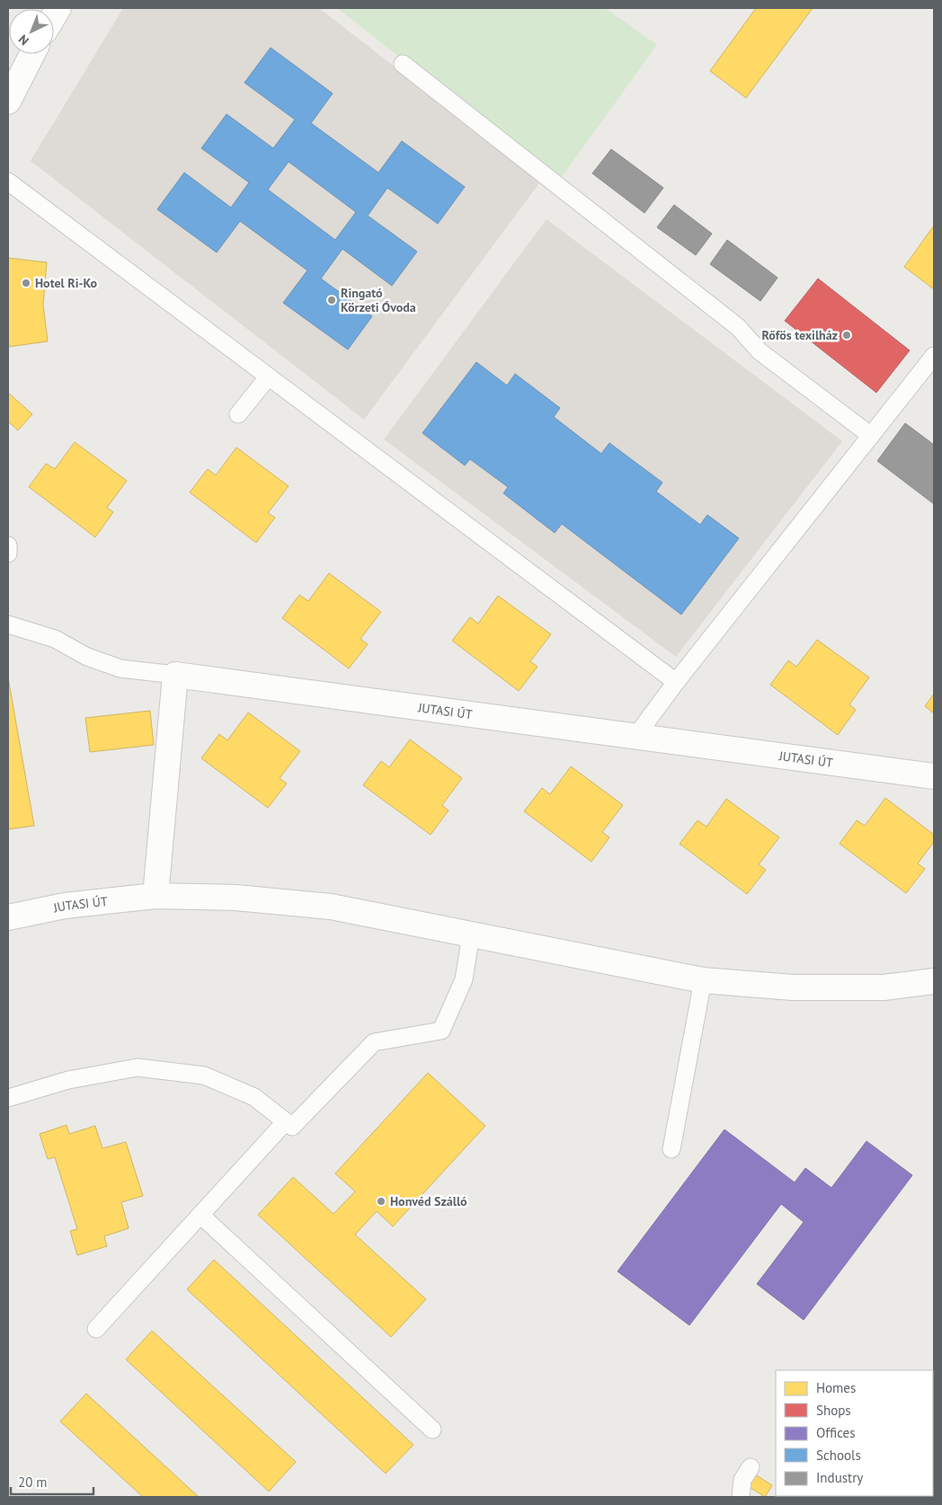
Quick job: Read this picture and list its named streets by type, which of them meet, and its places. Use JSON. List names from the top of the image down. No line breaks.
{"streets":{"street":["JUTASI ÚT"]},"places":["Hotel Ri-Ko","Ringató Körzeti Óvoda","Rőfös texilház","Honvéd Szálló"],"legend":["Homes","Shops","Offices","Schools","Industry"],"scale_bar":"20 m","north":"bottom left"}
